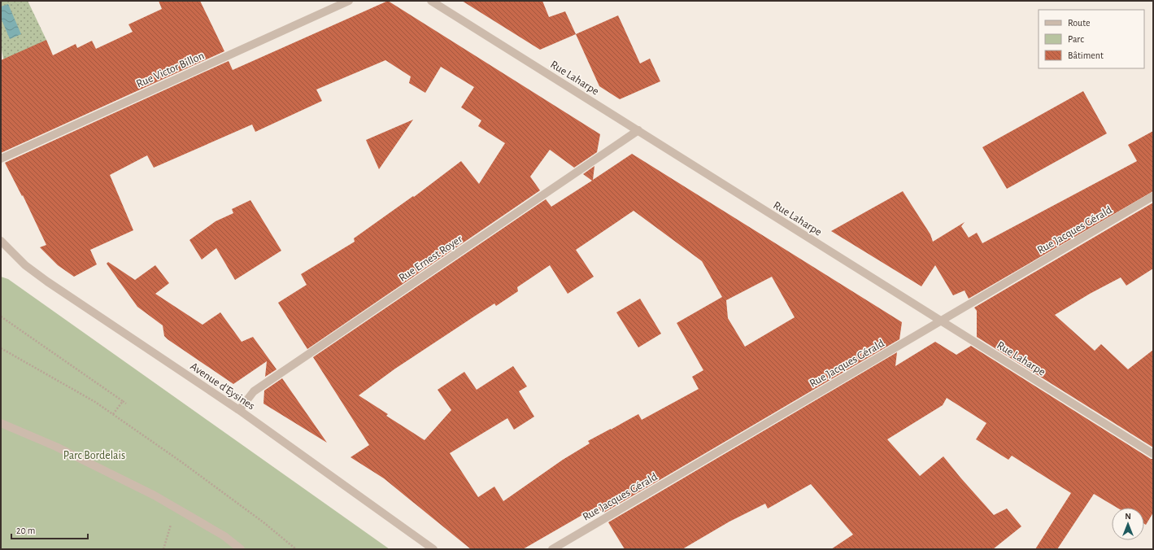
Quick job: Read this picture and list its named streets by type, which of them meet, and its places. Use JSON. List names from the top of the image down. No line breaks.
{"streets":{"street":["Rue Victor Billon","Rue Laharpe","Rue Jacques Gérald","Rue Ernest Royer","Avenue d'Eysines"]},"crossings":[["Rue Laharpe","Rue Jacques Gérald"],["Rue Laharpe","Rue Ernest Royer"],["Rue Ernest Royer","Avenue d'Eysines"]],"parks":["Parc Bordelais"],"legend":["Route","Parc","Bâtiment"],"scale_bar":"20 m","north":"top"}
